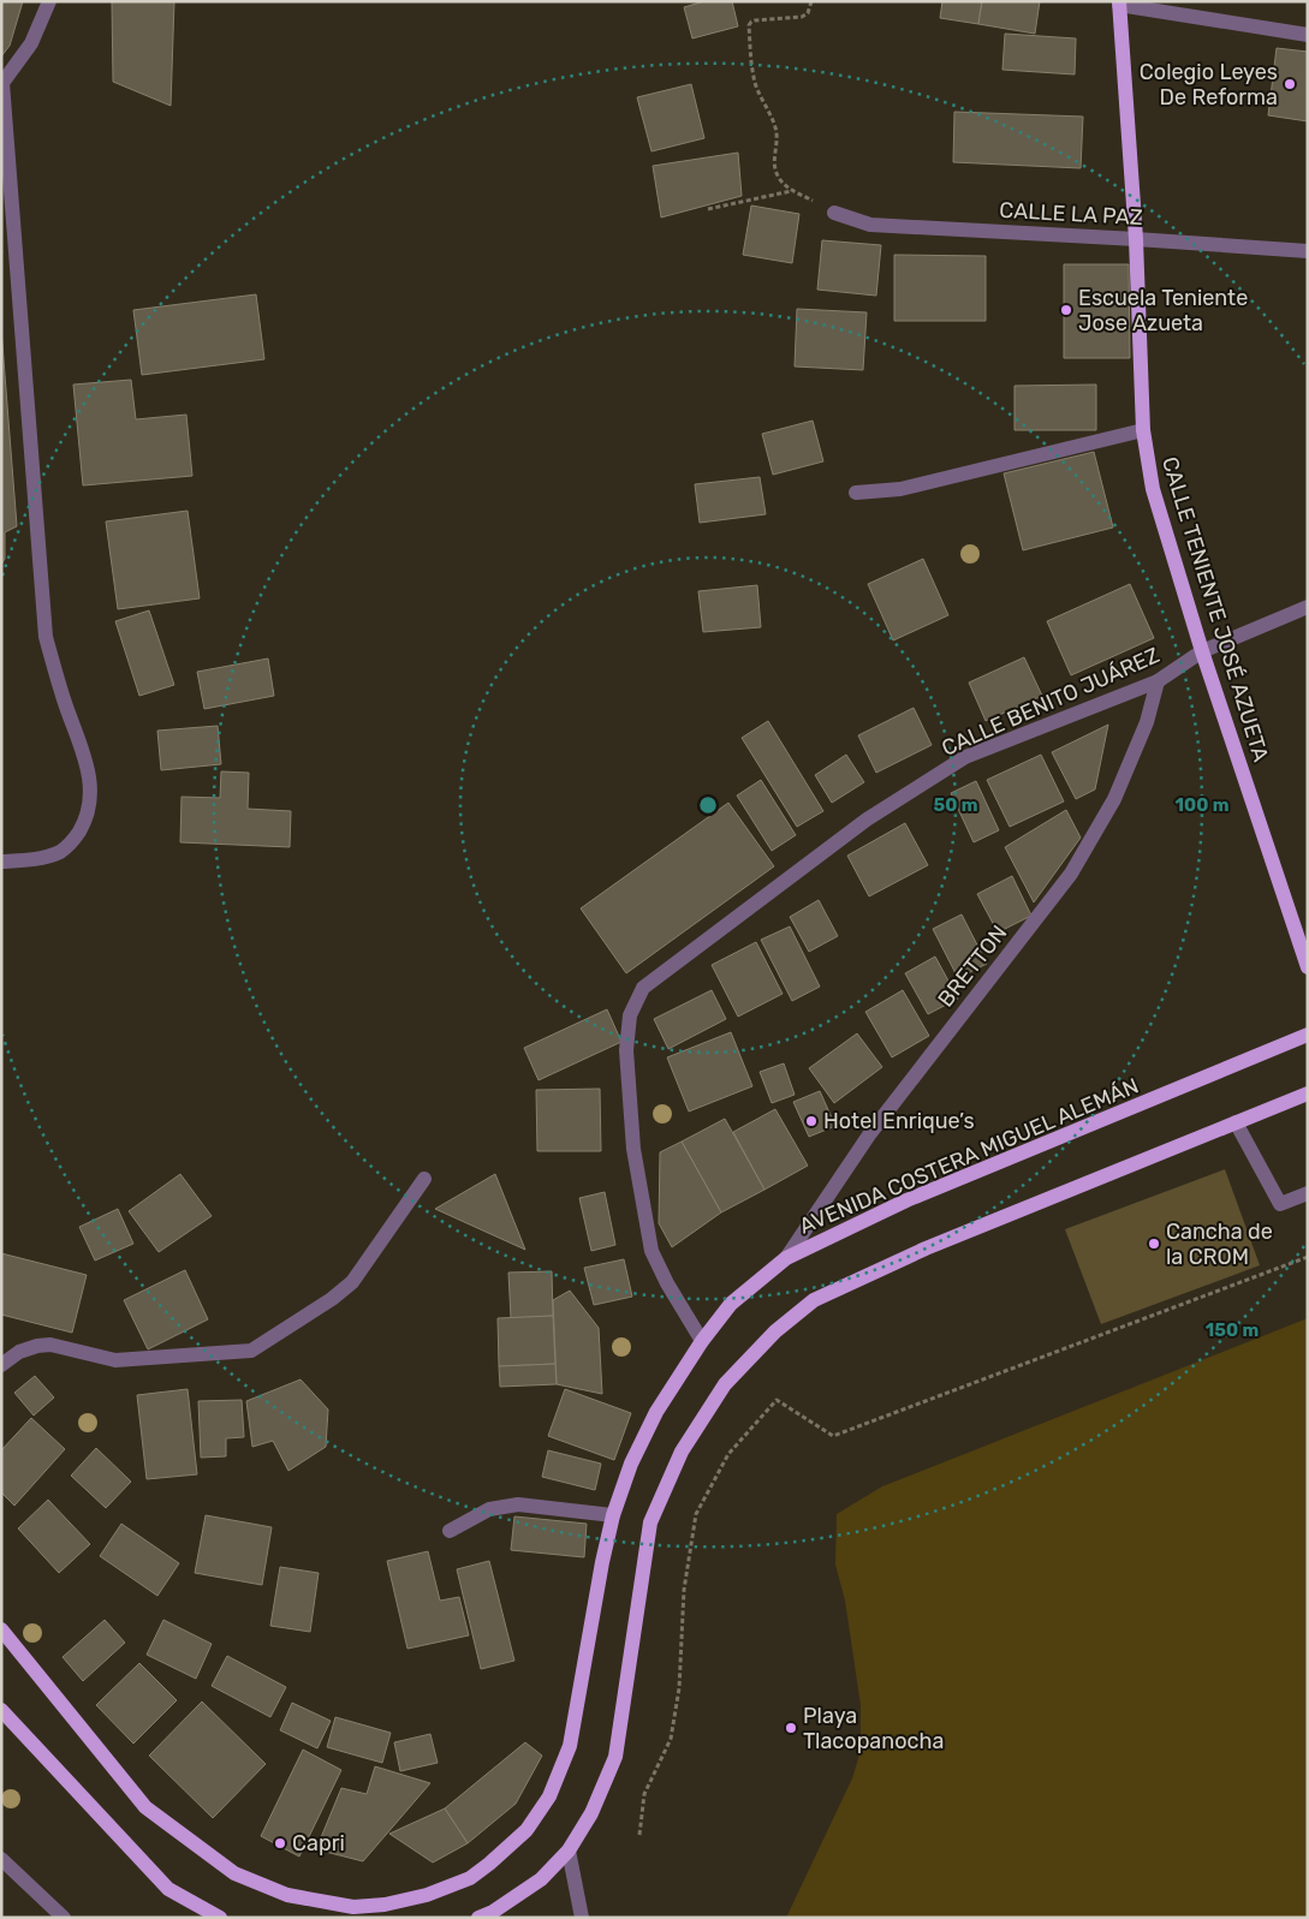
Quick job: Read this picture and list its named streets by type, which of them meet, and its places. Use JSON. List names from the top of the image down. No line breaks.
{"streets":{"main road":["CALLE TENIENTE JOSÉ AZUETA","AVENIDA COSTERA MIGUEL ALEMÁN"],"street":["CALLE LA PAZ","CALLE BENITO JUÁREZ","BRETTON"]},"crossings":[["CALLE LA PAZ","CALLE TENIENTE JOSÉ AZUETA"],["CALLE TENIENTE JOSÉ AZUETA","CALLE BENITO JUÁREZ"],["CALLE BENITO JUÁREZ","BRETTON"],["CALLE BENITO JUÁREZ","AVENIDA COSTERA MIGUEL ALEMÁN"],["BRETTON","AVENIDA COSTERA MIGUEL ALEMÁN"]],"places":["Colegio Leyes De Reforma","Escuela Teniente Jose Azueta","Hotel Enrique’s","Cancha de la CROM","Playa Tlacopanocha","Capri"],"rings":["50 m","100 m","150 m"]}
